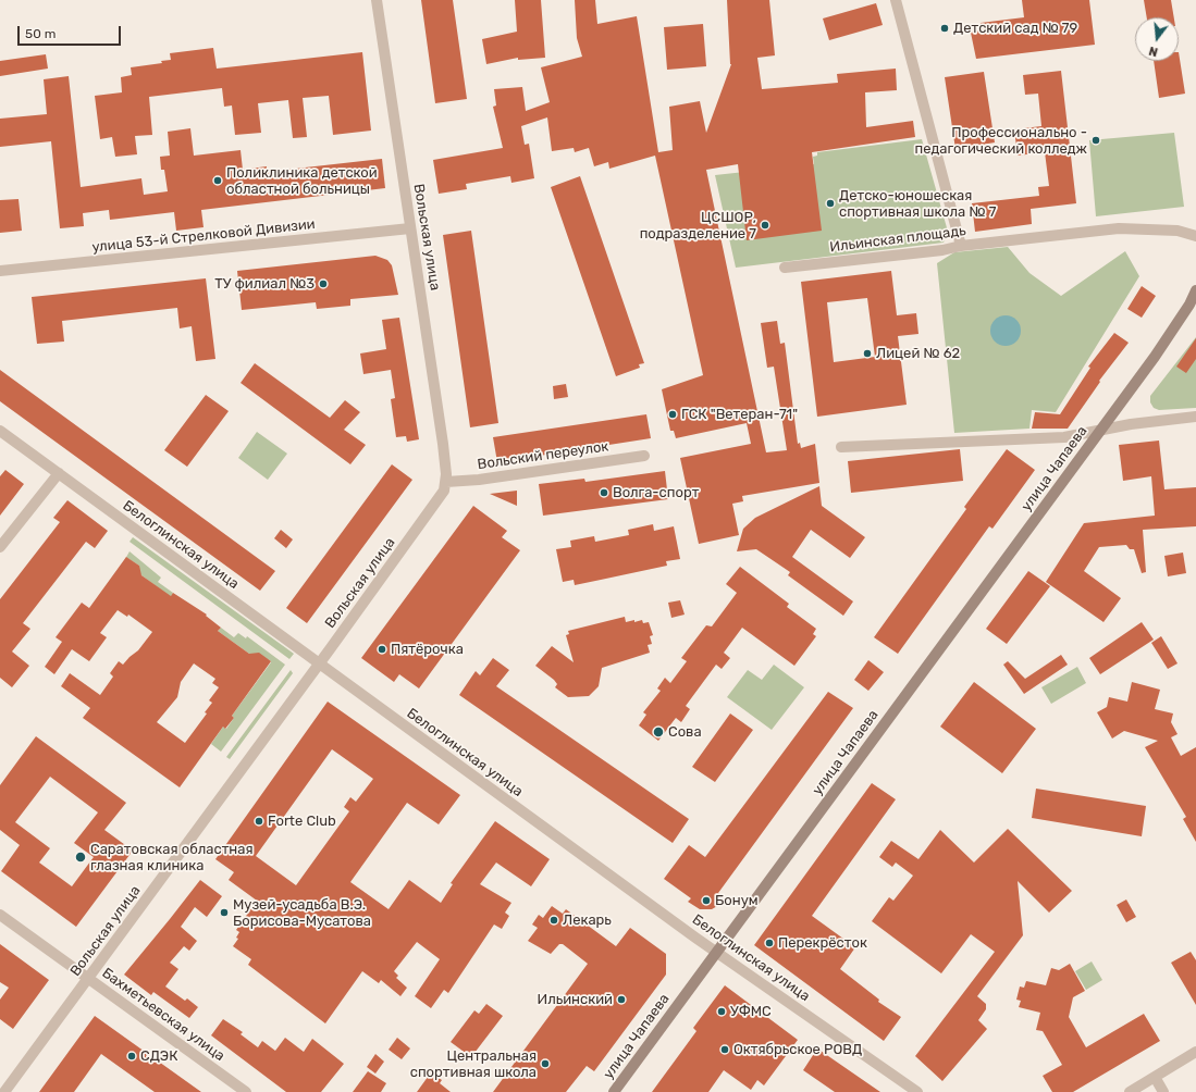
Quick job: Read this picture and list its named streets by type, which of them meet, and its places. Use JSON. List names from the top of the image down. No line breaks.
{"streets":{"street":["улица 53-й Стрелковой Дивизии","Вольская улица","Ильинская площадь","Вольский переулок","улица Чапаева","Белоглинская улица","Бахметьевская улица"]},"crossings":[["улица 53-й Стрелковой Дивизии","Вольская улица"],["Вольская улица","Вольский переулок"],["Вольская улица","Белоглинская улица"],["Вольская улица","Бахметьевская улица"],["улица Чапаева","Белоглинская улица"]],"places":["Детский сад № 79","Профессионально - педагогический колледж","Поликлиника детской областной больницы","Детско-юношеская спортивная школа № 7","ЦСШОР, подразделение 7","ТУ филиал №3","Лицей № 62","ГСК \"Ветеран-71\"","Волга-спорт","Пятёрочка","Сова","Forte Club","Саратовская областная глазная клиника","Бонум","Музей-усадьба В.Э. Борисова-Мусатова","Лекарь","Перекрёсток","Ильинский","УФМС","Октябрьское РОВД","СДЭК","Центральная спортивная школа"],"scale_bar":"50 m","north":"bottom"}
